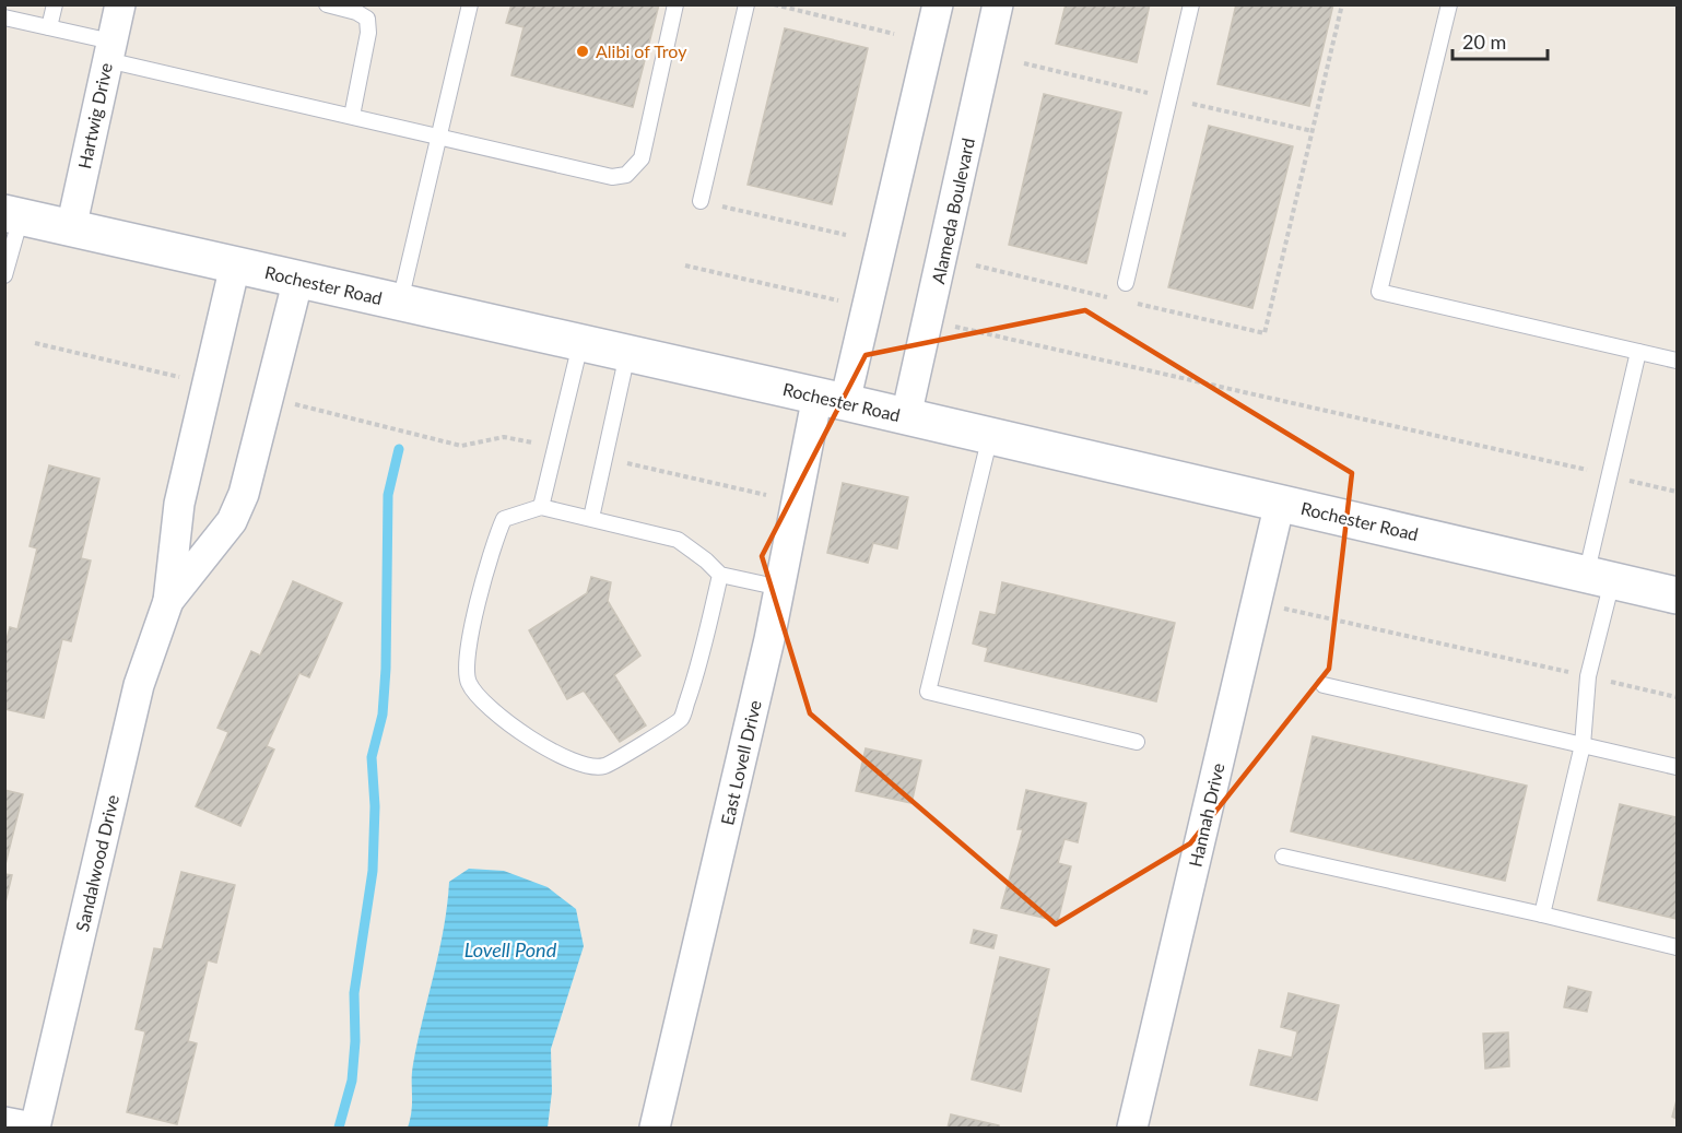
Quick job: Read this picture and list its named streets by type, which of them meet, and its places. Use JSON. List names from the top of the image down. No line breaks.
{"streets":{"main road":["Rochester Road"],"street":["Hartwig Drive","Alameda Boulevard","East Lovell Drive","Hannah Drive","Sandalwood Drive"]},"crossings":[["Hartwig Drive","Rochester Road"],["Alameda Boulevard","Rochester Road"],["Rochester Road","East Lovell Drive"],["Rochester Road","Hannah Drive"],["Rochester Road","Sandalwood Drive"]],"water":["Lovell Pond"],"places":["Alibi of Troy"],"scale_bar":"20 m"}
